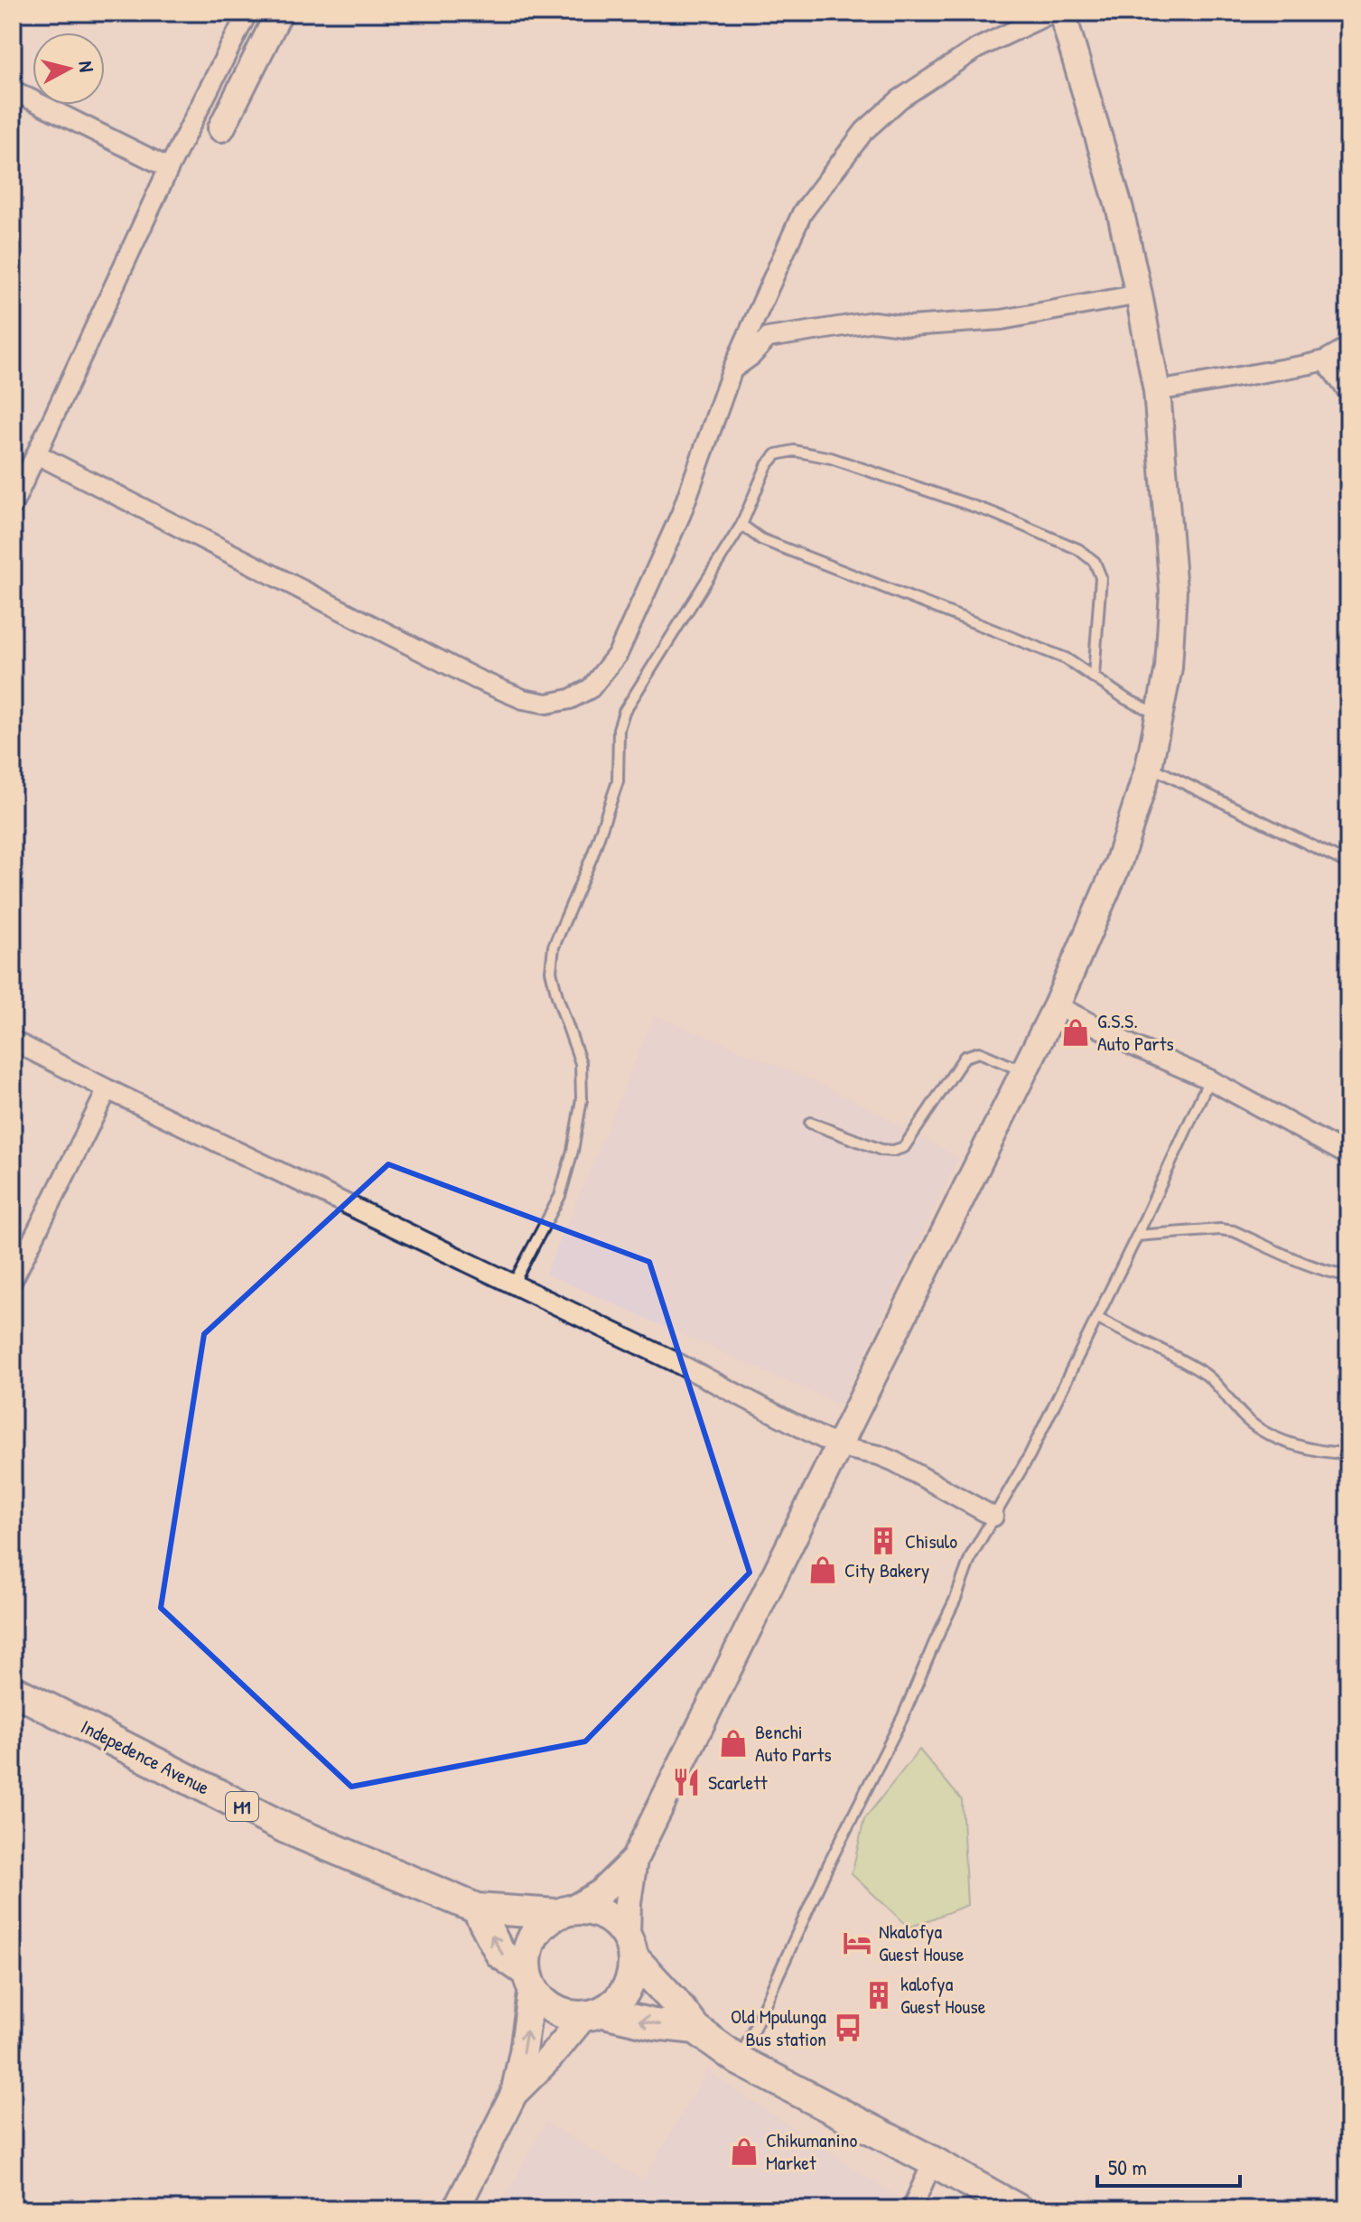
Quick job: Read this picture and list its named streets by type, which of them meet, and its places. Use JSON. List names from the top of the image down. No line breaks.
{"streets":{"main road":["Indepedence Avenue","M1"]},"crossings":[["Indepedence Avenue","M1"]],"places":{"shop":["G.S.S. Auto Parts","City Bakery","Benchi Auto Parts","Chikumanino Market"],"building":["Chisulo","kalofya Guest House"],"restaurant":["Scarlett"],"hotel":["Nkalofya Guest House"],"bus stop":["Old Mpulunga Bus station"]},"scale_bar":"50 m","north":"right"}
